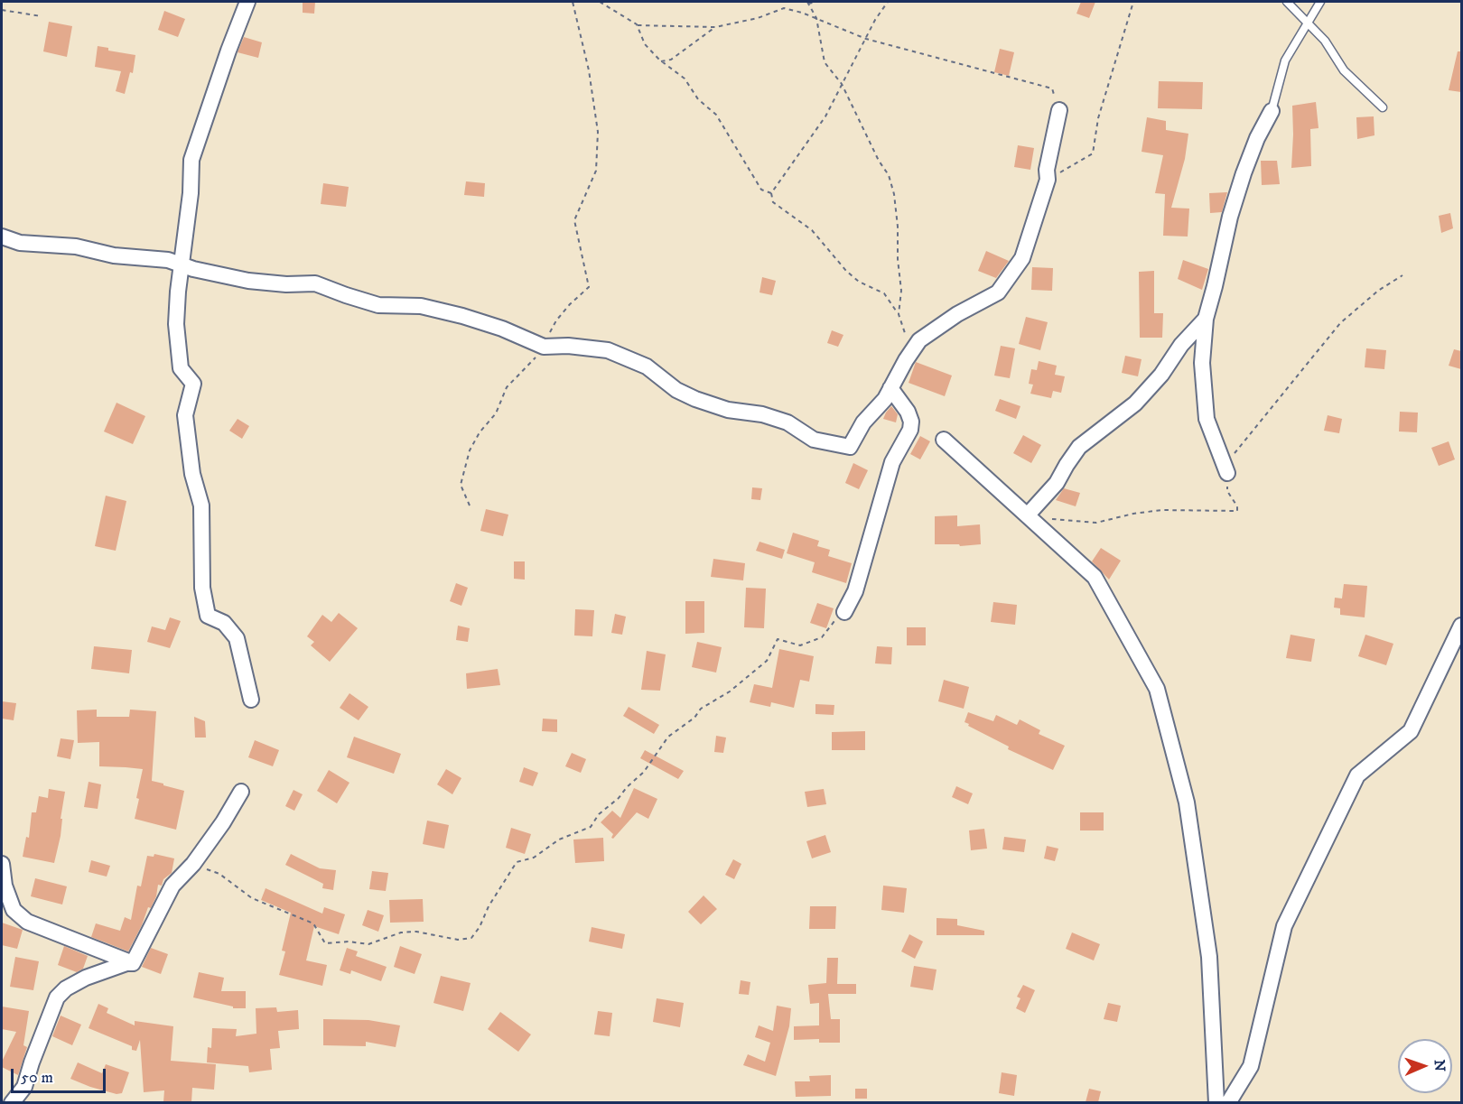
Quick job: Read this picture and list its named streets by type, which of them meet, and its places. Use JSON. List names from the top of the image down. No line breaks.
{"scale_bar":"50 m","north":"right"}
